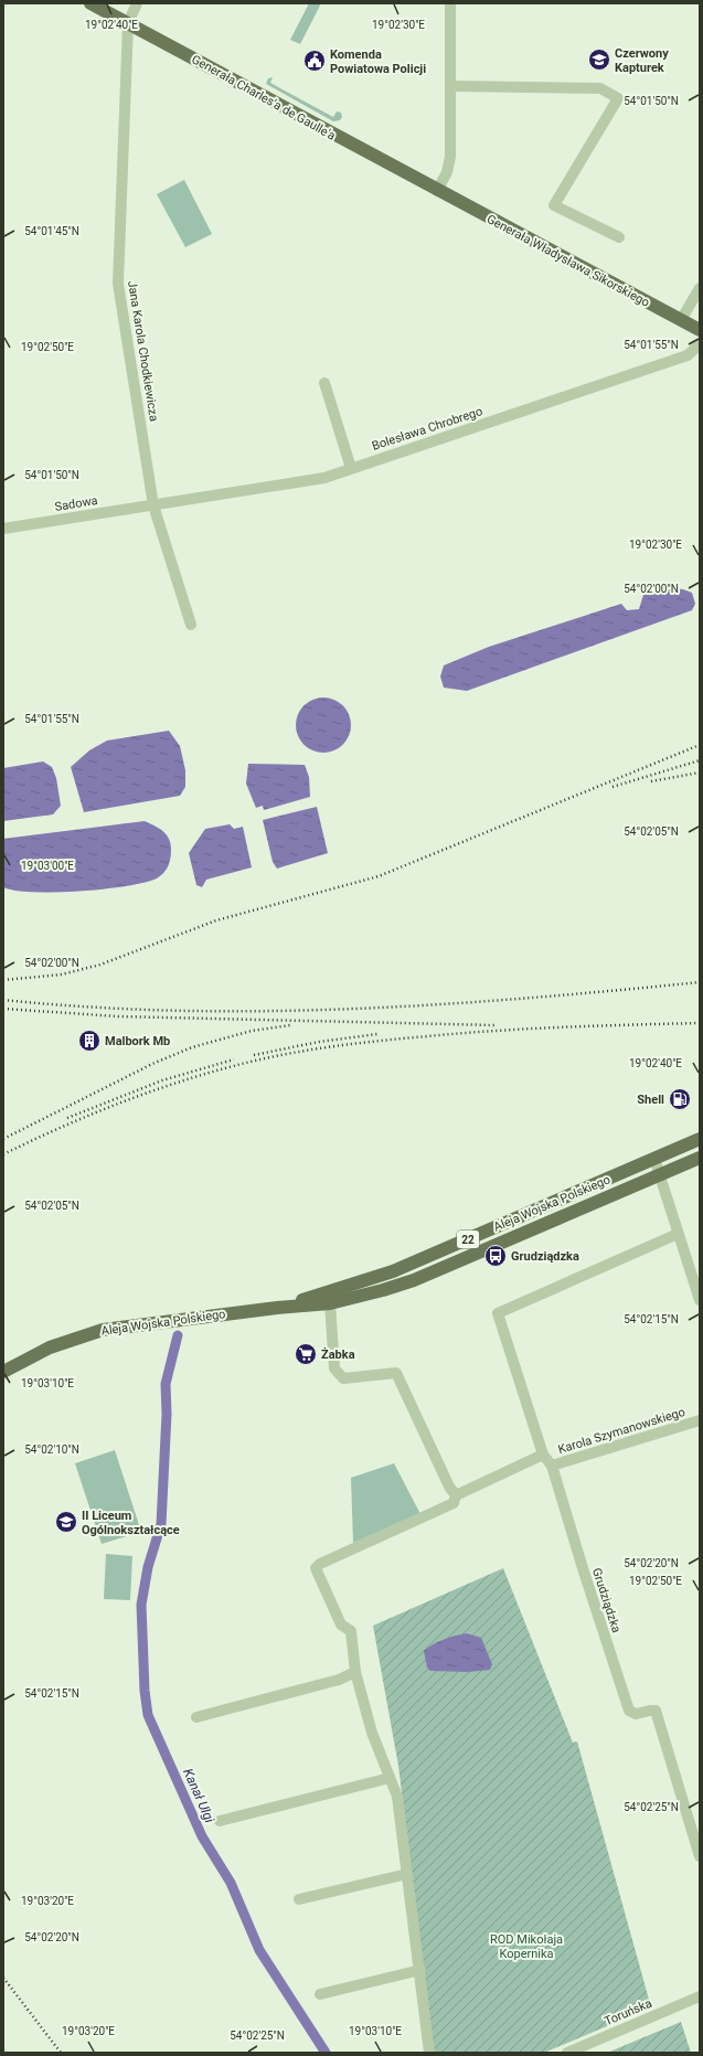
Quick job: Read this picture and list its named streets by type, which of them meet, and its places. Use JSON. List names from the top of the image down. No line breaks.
{"streets":{"main road":["Generała Charles'a de Gaulle'a","Generała Władysława Sikorskiego","Aleja Wojska Polskiego","22"],"street":["Jana Karola Chodkiewicza","Bolesława Chrobrego","Sadowa","Karola Szymanowskiego","Grudziądzka","Toruńska"]},"crossings":[["Generała Charles'a de Gaulle'a","Generała Władysława Sikorskiego"],["Generała Charles'a de Gaulle'a","Jana Karola Chodkiewicza"],["Jana Karola Chodkiewicza","Bolesława Chrobrego"],["Jana Karola Chodkiewicza","Sadowa"],["Bolesława Chrobrego","Sadowa"],["Karola Szymanowskiego","Grudziądzka"]],"water":["Kanał Ulgi"],"parks":["ROD Mikołaja Kopernika"],"places":{"school or university":["Czerwony Kapturek","II Liceum Ogólnokształcące"],"public building":["Komenda Powiatowa Policji"],"building":["Malbork Mb"],"fuel station":["Shell"],"bus stop":["Grudziądzka"],"supermarket":["Żabka"]},"coordinates":["19°02'40\"E","19°02'30\"E","54°01'50\"N","54°01'45\"N","54°01'55\"N","19°02'50\"E","54°02'00\"N","54°02'05\"N","19°03'00\"E","54°02'15\"N","19°03'10\"E","54°02'10\"N","54°02'20\"N","54°02'25\"N","19°03'20\"E"]}
